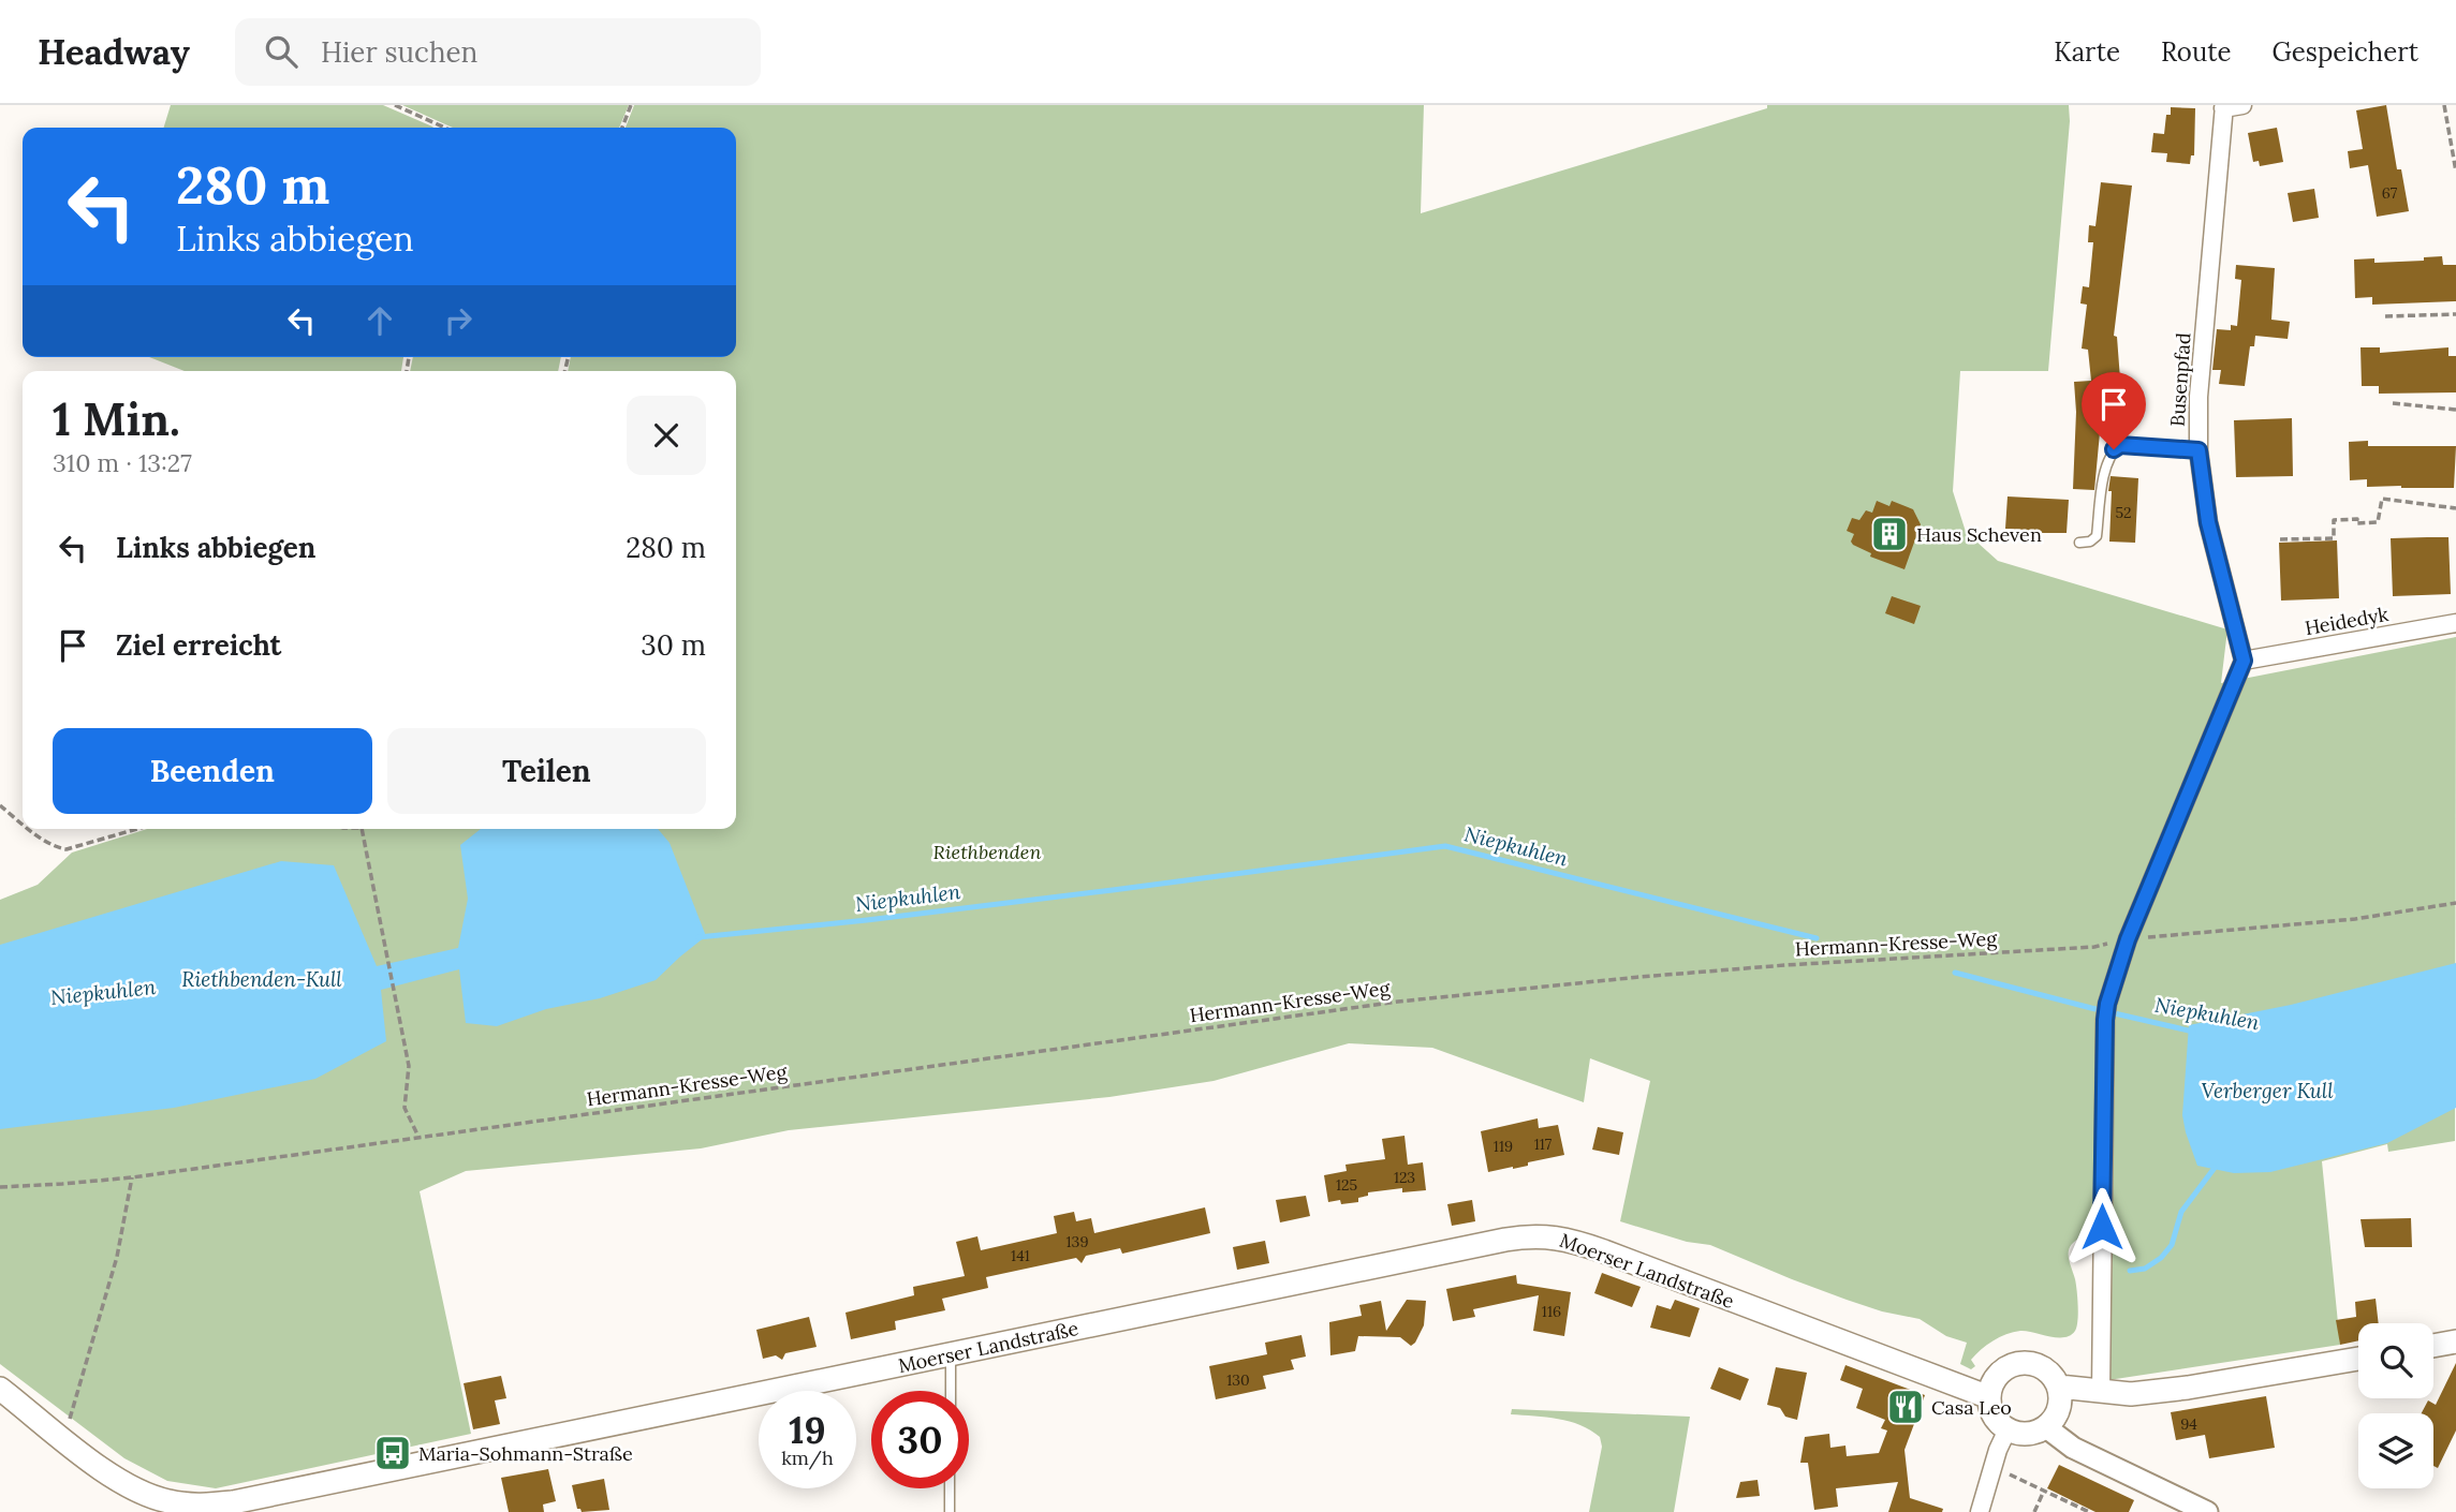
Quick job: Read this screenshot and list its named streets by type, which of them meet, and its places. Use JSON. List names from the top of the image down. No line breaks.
{"streets":{"main road":["Moerser Landstraße"],"street":["Busenpfad","Heidedyk"],"path":["Hermann-Kresse-Weg"]},"crossings":[["Busenpfad","Heidedyk"]],"water":["Niepkuhlen","Riethbenden-Kull","Verberger Kull"],"parks":["Riethbenden"],"places":{"building":["Haus Scheven"],"restaurant":["Casa Leo"],"bus stop":["Maria-Sohmann-Straße"]},"house_numbers":["67","52","117","119","123","125","139","141","116","130","94"],"page":{"header":"Headway","search":"Hier suchen","nav":["Karte","Route","Gespeichert"],"turn":["280 m","Links abbiegen"],"heading":["1 Min.","310 m · 13:27"],"list":[{"name":"Links abbiegen","value":"280 m"},{"name":"Ziel erreicht","value":"30 m"}],"buttons":["Beenden","Teilen"],"speed":"19 km/h","limit":"30"}}
